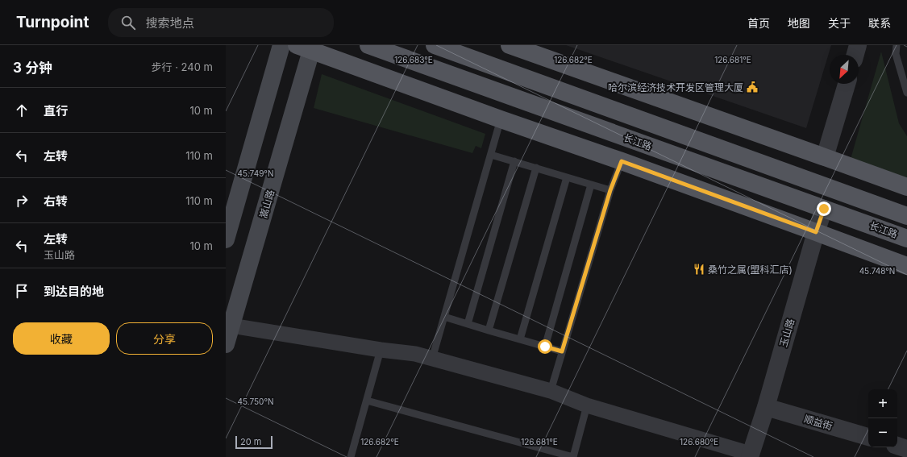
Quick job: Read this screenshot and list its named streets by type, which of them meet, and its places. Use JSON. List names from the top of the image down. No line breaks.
{"streets":{"main road":["长江路","嵩山路"],"street":["玉山路","顺益街"]},"crossings":[["长江路","玉山路"],["玉山路","顺益街"]],"places":{"public building":["哈尔滨经济技术开发区管理大厦"],"restaurant":["桑竹之属(盟科汇店)"]},"scale_bar":"20 m","north":"bottom left","page":{"header":"Turnpoint","search":"搜索地点","nav":["首页","地图","关于","联系"],"heading":["3 分钟","步行 · 240 m"],"list":[["直行","10 m"],["左转","110 m"],["右转","110 m"],["左转","玉山路","10 m"],"到达目的地"],"buttons":["收藏","分享"],"map_buttons":["+","−"],"scale":"20 m"},"coordinates":["126.683°E","126.682°E","126.681°E","45.749°N","45.748°N","45.750°N","126.680°E"]}
